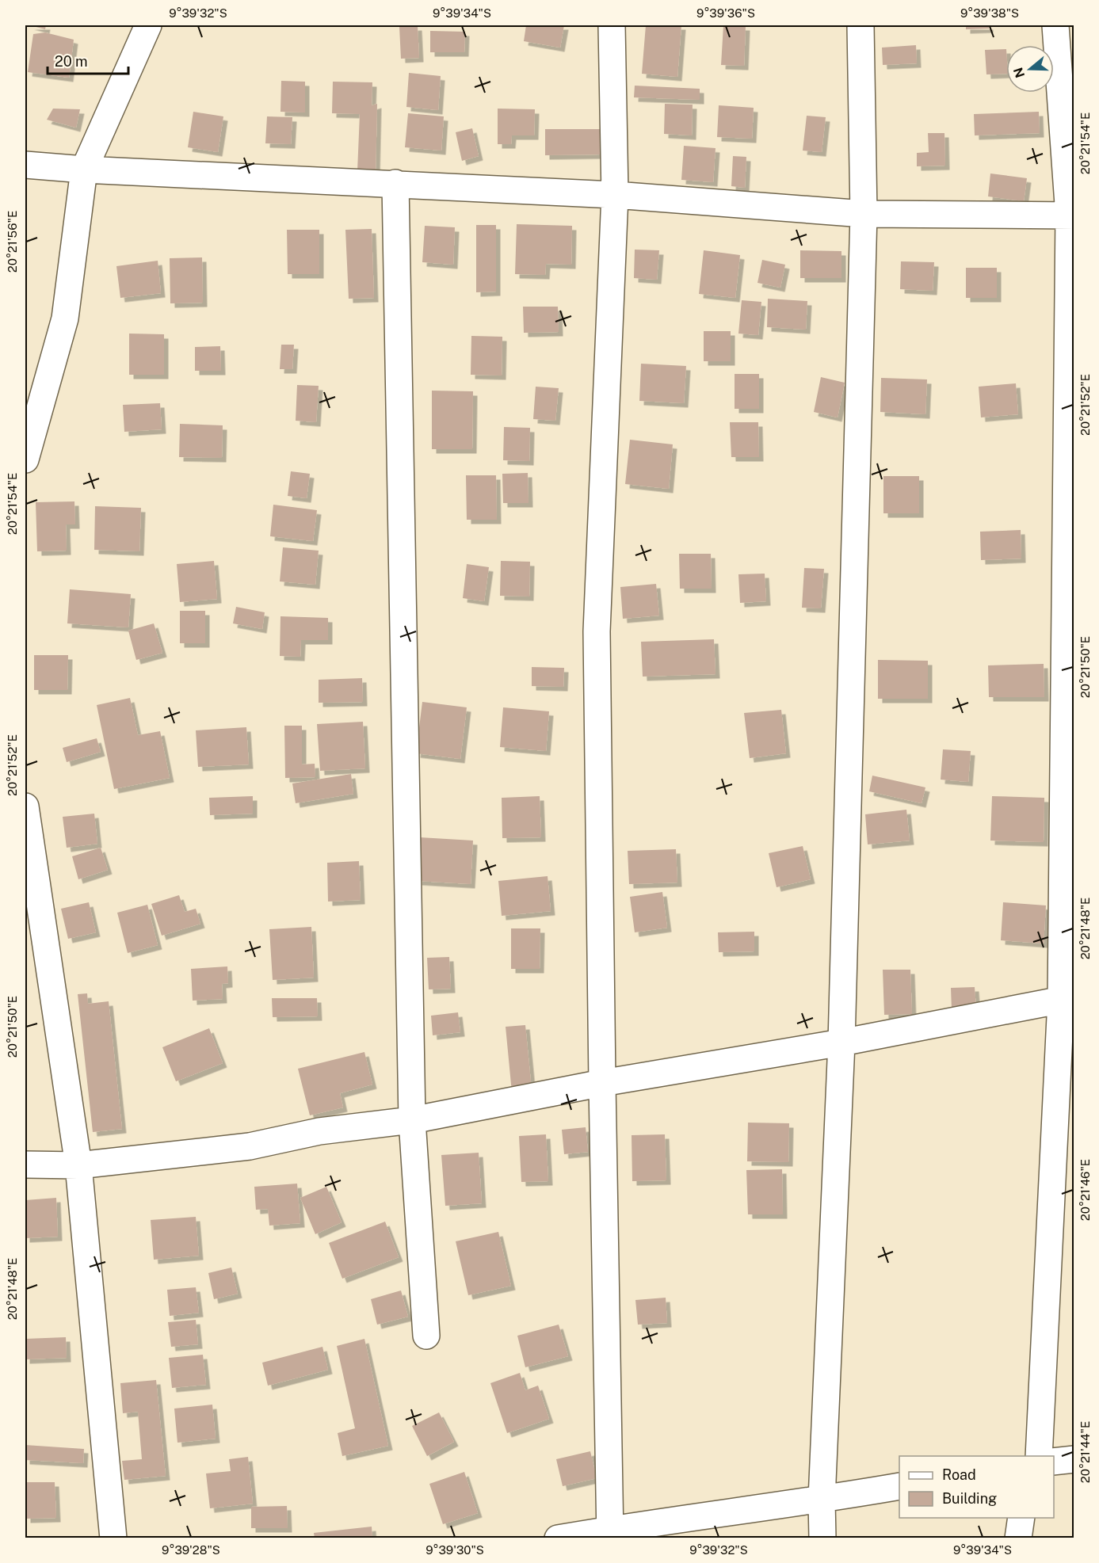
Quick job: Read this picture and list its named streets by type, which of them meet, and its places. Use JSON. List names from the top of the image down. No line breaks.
{"legend":["Road","Building"],"scale_bar":"20 m","north":"left","coordinates":["9°39'32\"S","9°39'34\"S","9°39'36\"S","9°39'38\"S","20°21'54\"E","20°21'56\"E","20°21'52\"E","20°21'50\"E","20°21'48\"E","20°21'46\"E","20°21'44\"E","9°39'28\"S","9°39'30\"S"]}
